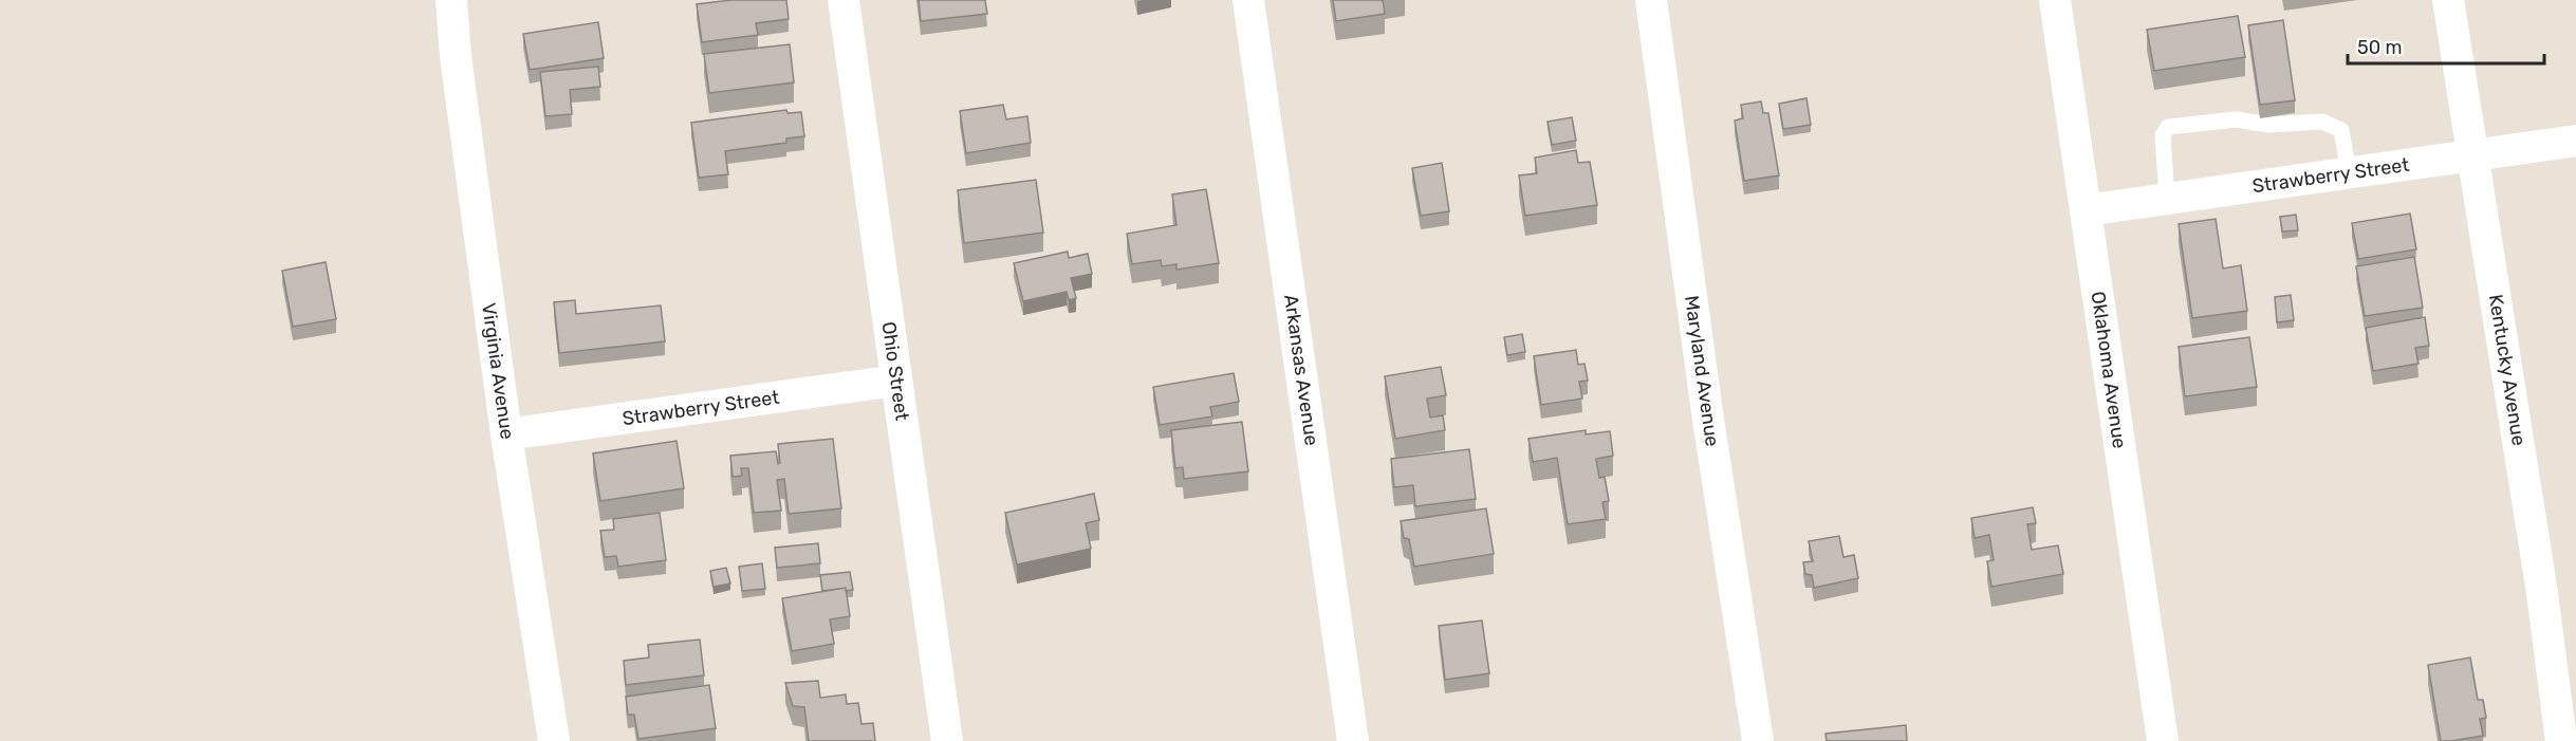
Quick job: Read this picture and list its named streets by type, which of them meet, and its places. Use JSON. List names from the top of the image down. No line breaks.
{"streets":{"street":["Strawberry Street","Arkansas Avenue","Oklahoma Avenue","Kentucky Avenue","Virginia Avenue","Ohio Street","Maryland Avenue"]},"crossings":[["Strawberry Street","Oklahoma Avenue"],["Strawberry Street","Kentucky Avenue"],["Strawberry Street","Virginia Avenue"],["Strawberry Street","Ohio Street"]],"scale_bar":"50 m"}
